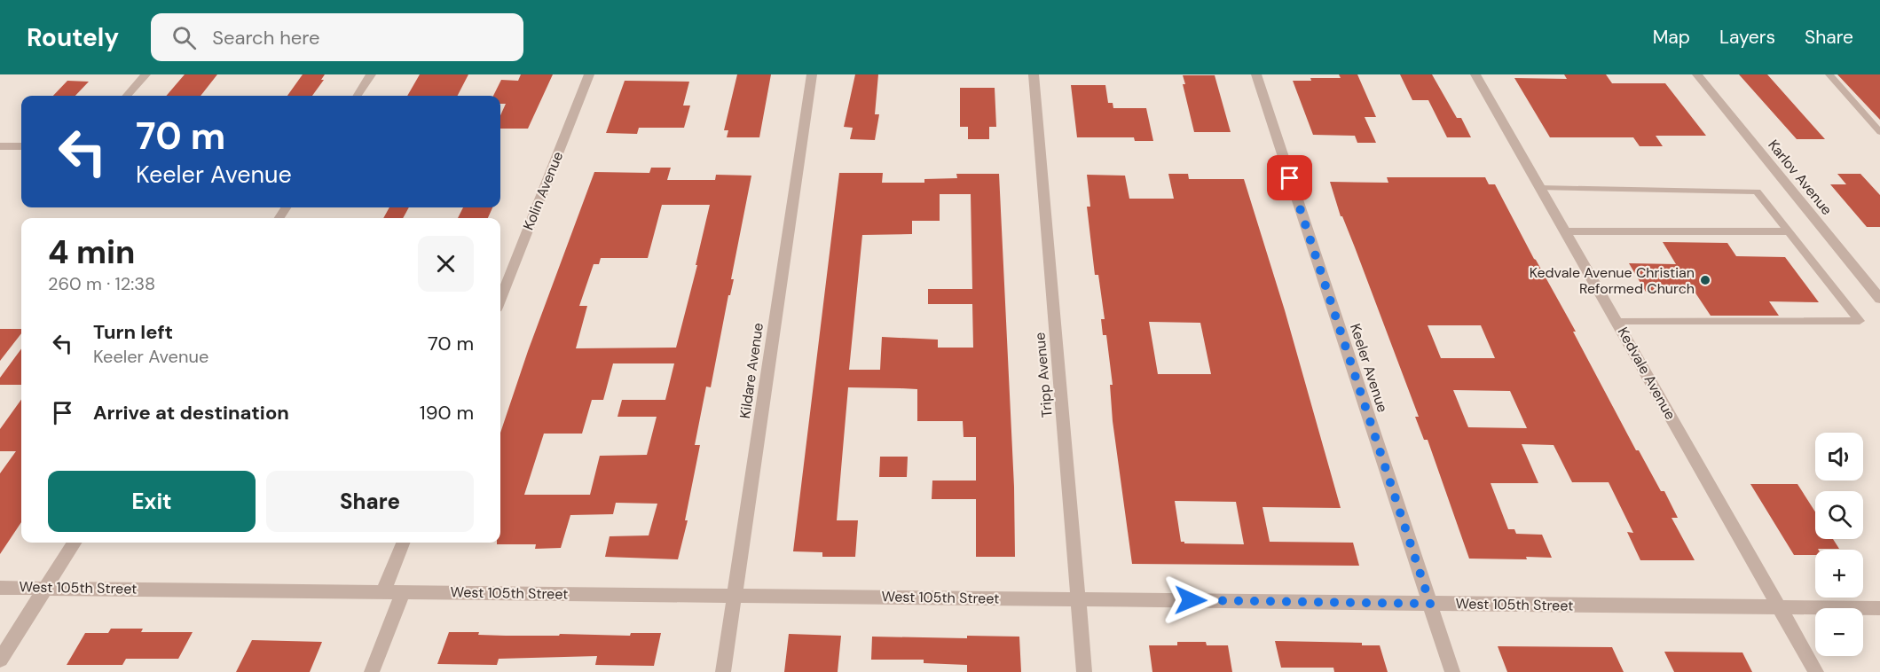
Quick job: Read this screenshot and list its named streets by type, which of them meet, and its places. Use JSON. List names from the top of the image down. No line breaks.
{"streets":{"street":["Karlov Avenue","Kolin Avenue","Keeler Avenue","Kildare Avenue","Kedvale Avenue","Tripp Avenue","West 105th Street"]},"crossings":[["Keeler Avenue","West 105th Street"],["Kildare Avenue","West 105th Street"],["Kedvale Avenue","West 105th Street"],["Tripp Avenue","West 105th Street"]],"places":["Kedvale Avenue Christian Reformed Church"],"page":{"header":"Routely","search":"Search here","nav":["Map","Layers","Share"],"turn":["70 m","Keeler Avenue"],"heading":["4 min","260 m · 12:38"],"list":[{"name":"Turn left","note":"Keeler Avenue","value":"70 m"},{"name":"Arrive at destination","value":"190 m"}],"map_buttons":["+","−"],"buttons":["Exit","Share"]}}
